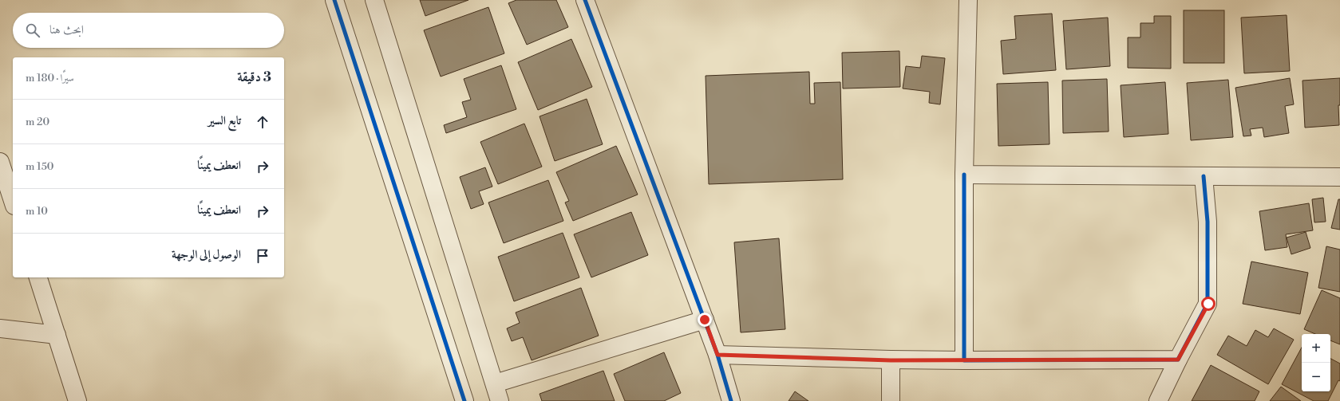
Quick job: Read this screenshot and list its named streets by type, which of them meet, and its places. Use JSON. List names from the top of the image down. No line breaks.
{"page":{"search":"ابحث هنا","heading":["3 دقيقة","سيرًا · 180 m"],"list":[["تابع السير","20 m"],["انعطف يمينًا","150 m"],["انعطف يمينًا","10 m"],"الوصول إلى الوجهة"],"map_buttons":["+","−"]}}
